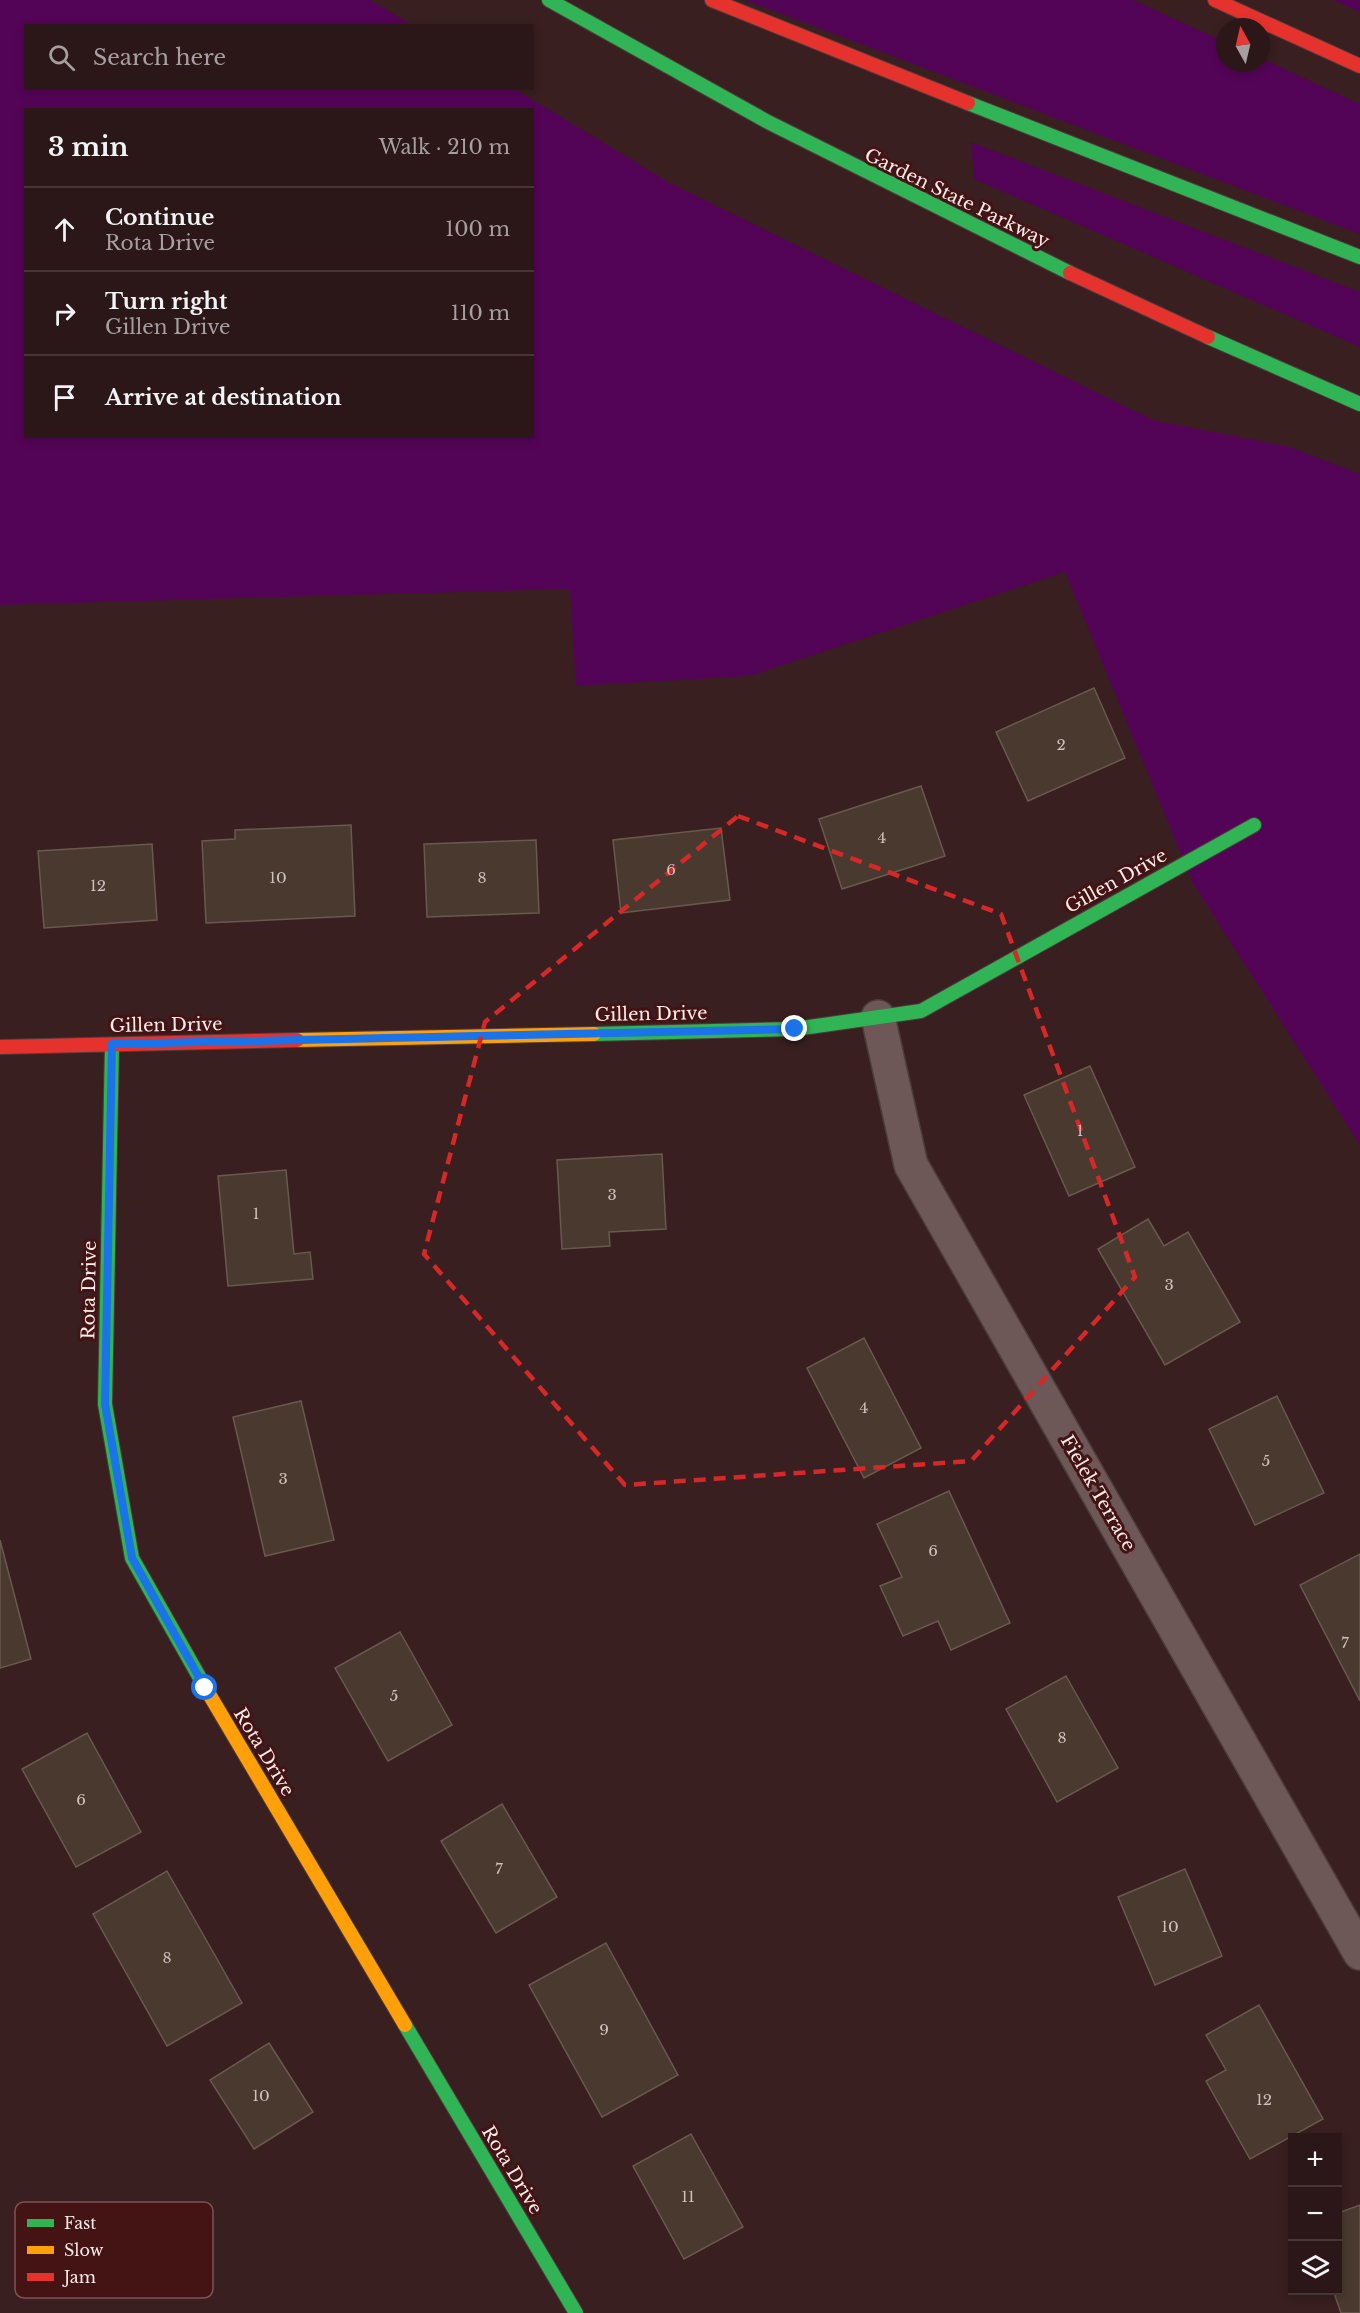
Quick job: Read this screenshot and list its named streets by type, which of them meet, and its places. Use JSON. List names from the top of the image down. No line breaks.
{"streets":{"main road":["Garden State Parkway","Gillen Drive","Rota Drive"],"street":["Fielek Terrace"]},"crossings":[["Gillen Drive","Rota Drive"],["Gillen Drive","Fielek Terrace"]],"house_numbers":["2","4","6","10","8","12","1","3","1","3","4","5","3","6","7","5","8","6","7","10","8","9","10","12","11"],"legend":["Fast","Slow","Jam"],"north":"top","page":{"search":"Search here","heading":["3 min","Walk · 210 m"],"list":[["Continue","Rota Drive","100 m"],["Turn right","Gillen Drive","110 m"],"Arrive at destination"],"map_buttons":["+","−"]}}
